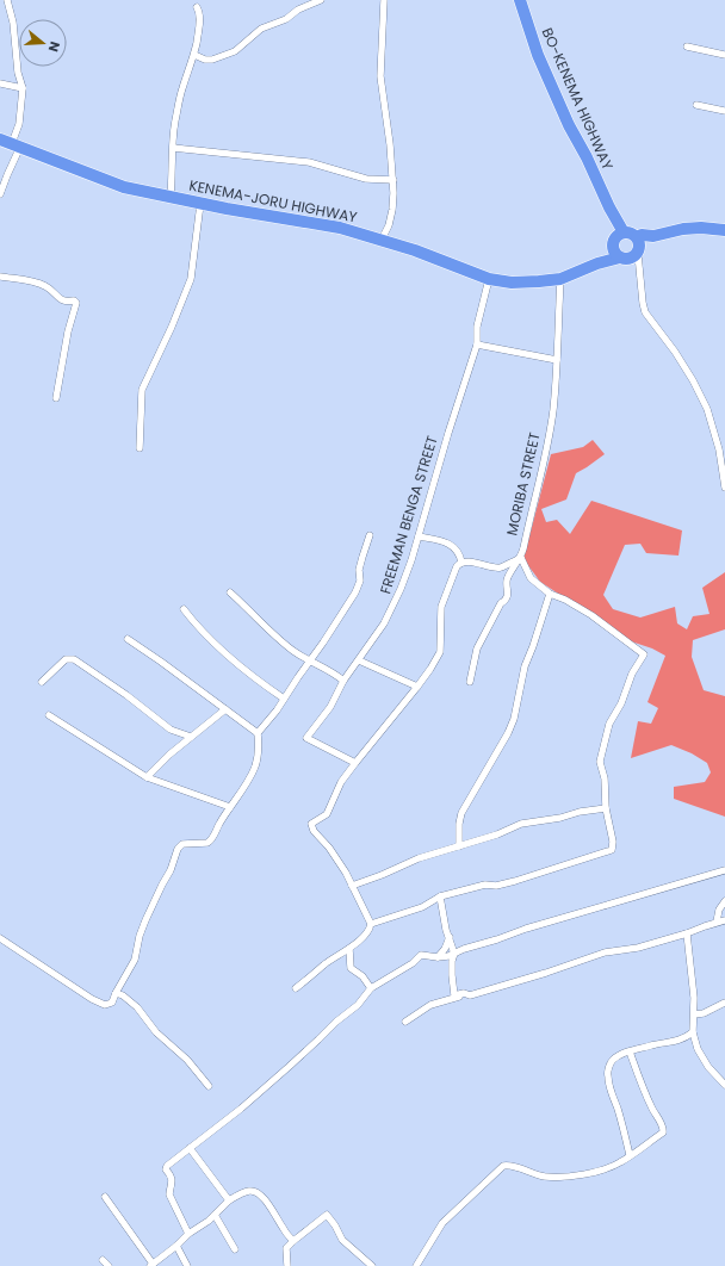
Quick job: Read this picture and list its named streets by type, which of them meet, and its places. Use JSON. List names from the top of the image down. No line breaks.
{"streets":{"highway":["BO-KENEMA HIGHWAY","KENEMA-JORU HIGHWAY"],"street":["MORIBA STREET","FREEMAN BENGA STREET"]},"crossings":[["BO-KENEMA HIGHWAY","KENEMA-JORU HIGHWAY"],["KENEMA-JORU HIGHWAY","MORIBA STREET"],["KENEMA-JORU HIGHWAY","FREEMAN BENGA STREET"]],"north":"right"}
